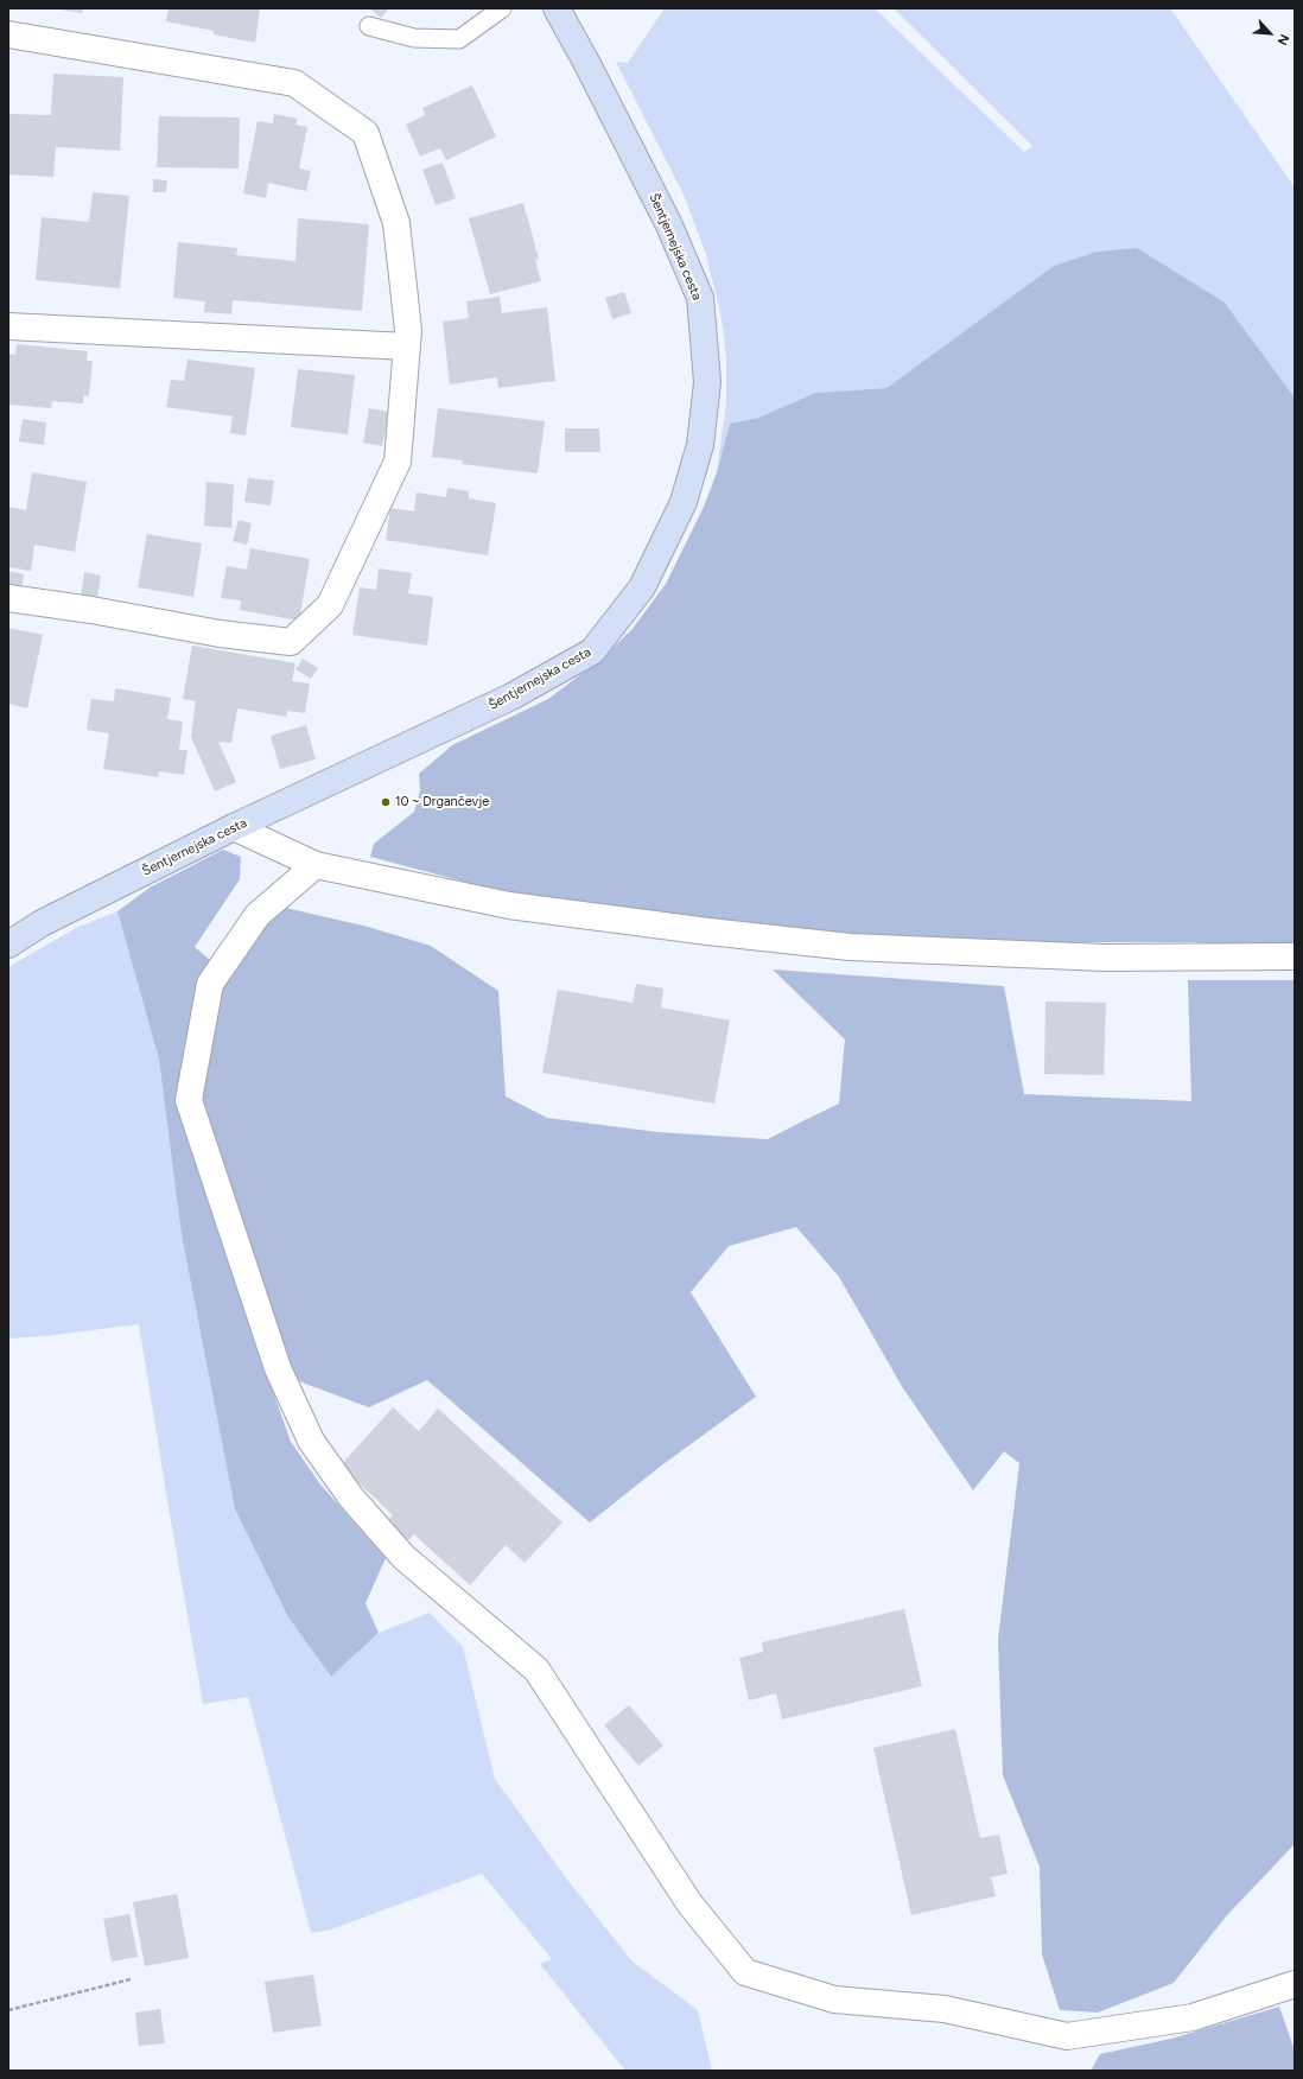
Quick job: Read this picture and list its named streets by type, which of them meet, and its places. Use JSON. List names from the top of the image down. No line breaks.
{"streets":{"main road":["Šentjernejska cesta"]},"places":["10 ~ Drgančevje"],"north":"bottom right"}
